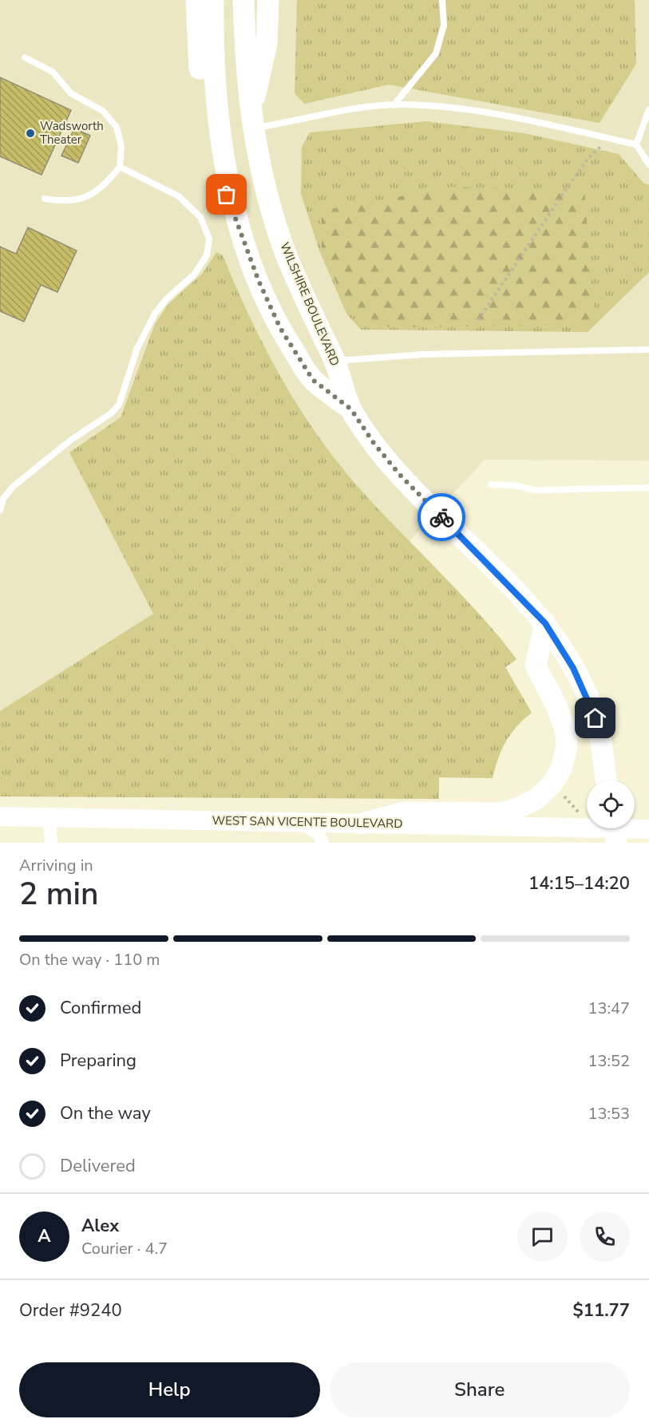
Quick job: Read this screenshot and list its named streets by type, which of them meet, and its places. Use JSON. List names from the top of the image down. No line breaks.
{"streets":{"main road":["WILSHIRE BOULEVARD","WEST SAN VICENTE BOULEVARD"]},"places":["Wadsworth Theater"],"page":{"heading":["2 min","Arriving in","14:15–14:20"],"panel":["Alex","Courier · 4.7","Order #9240","$11.77"],"bar":"On the way · 110 m","list":[["Confirmed","13:47"],["Preparing","13:52"],["On the way","13:53"],"Delivered"],"round":"A","buttons":["Help","Share"]}}
